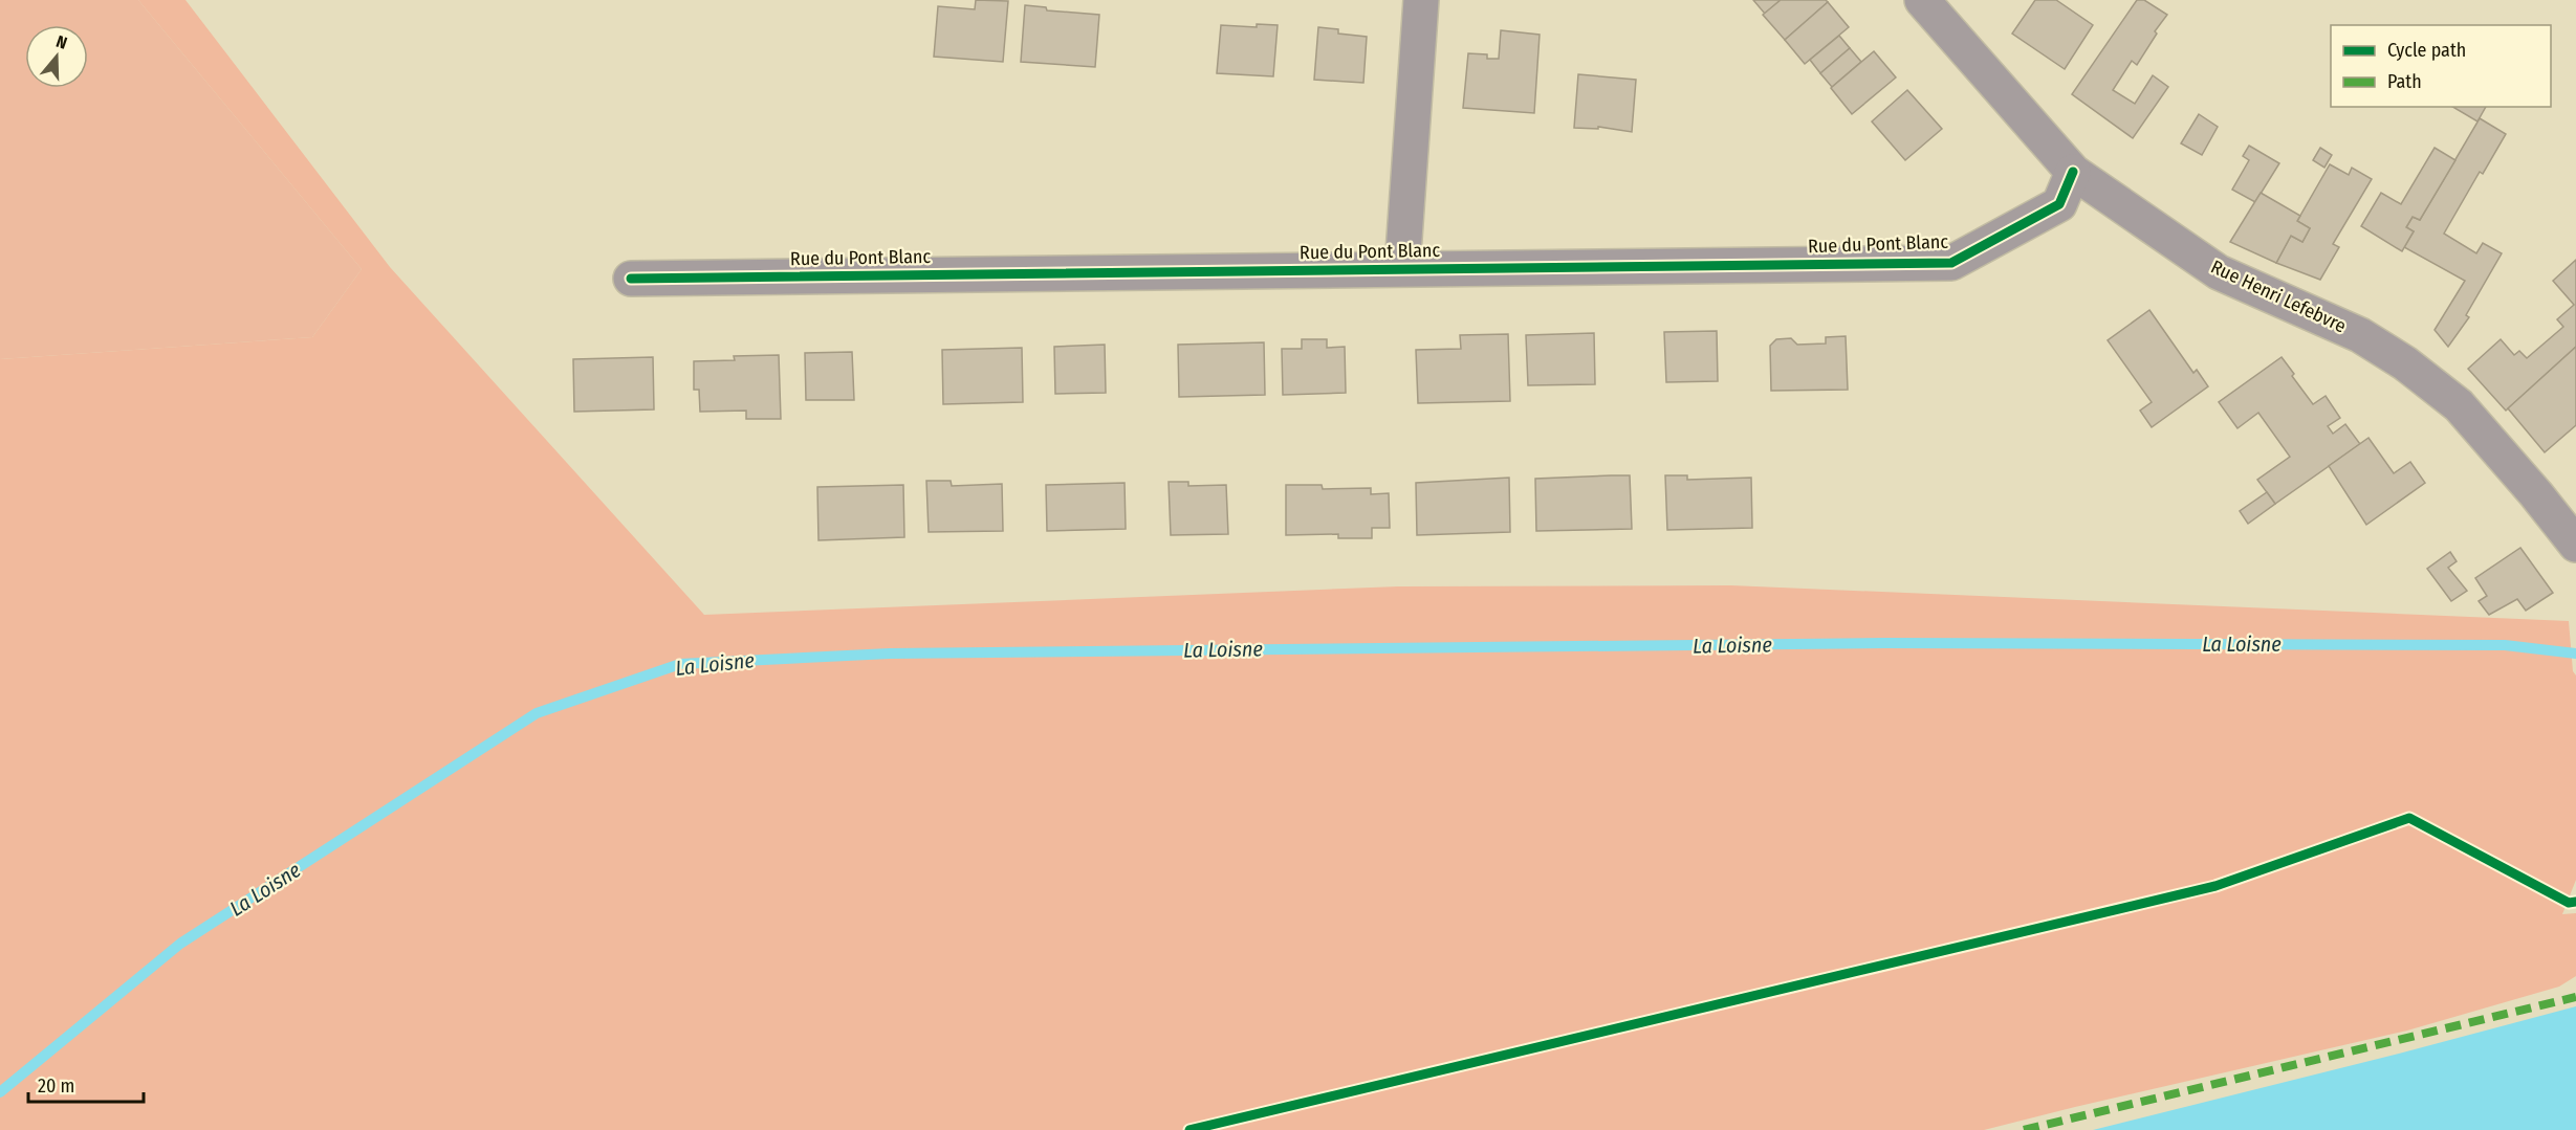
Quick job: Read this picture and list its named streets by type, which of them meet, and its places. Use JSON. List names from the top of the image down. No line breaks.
{"streets":{"street":["Rue du Pont Blanc","Rue Henri Lefebvre"]},"crossings":[["Rue du Pont Blanc","Rue Henri Lefebvre"]],"water":["La Loisne"],"legend":["Cycle path","Path"],"scale_bar":"20 m","north":"top"}
